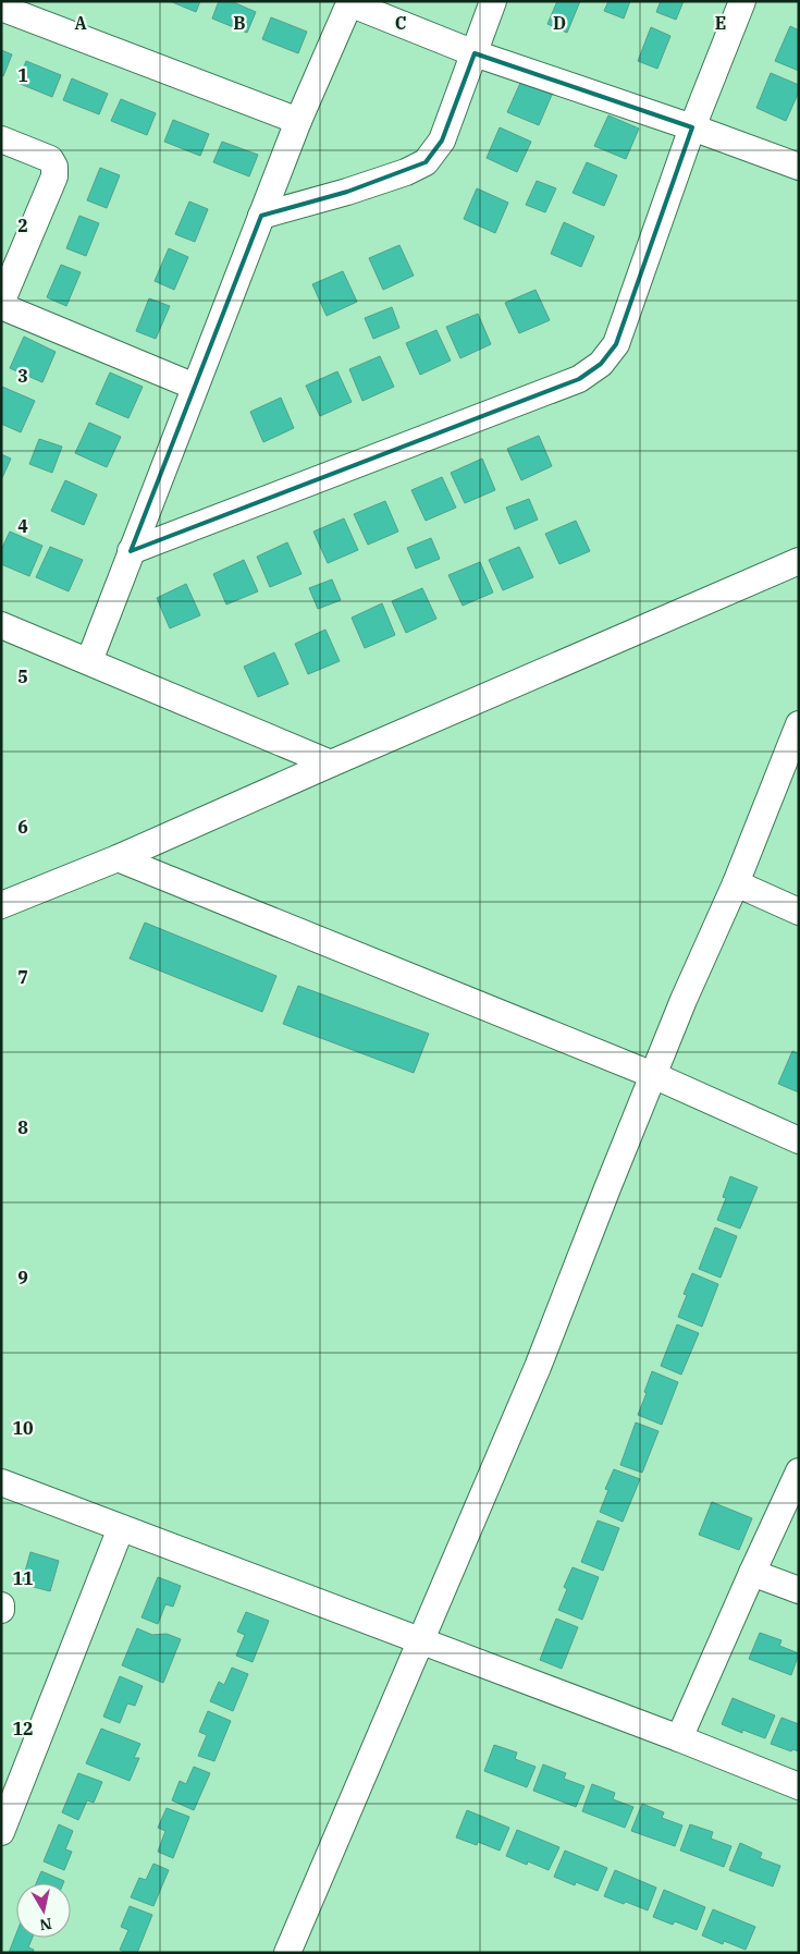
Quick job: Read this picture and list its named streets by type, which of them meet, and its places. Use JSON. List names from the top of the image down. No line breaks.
{"north":"bottom","grid":{"columns":["A","B","C","D","E"],"rows":["1","2","3","4","5","6","7","8","9","10","11","12"]}}
